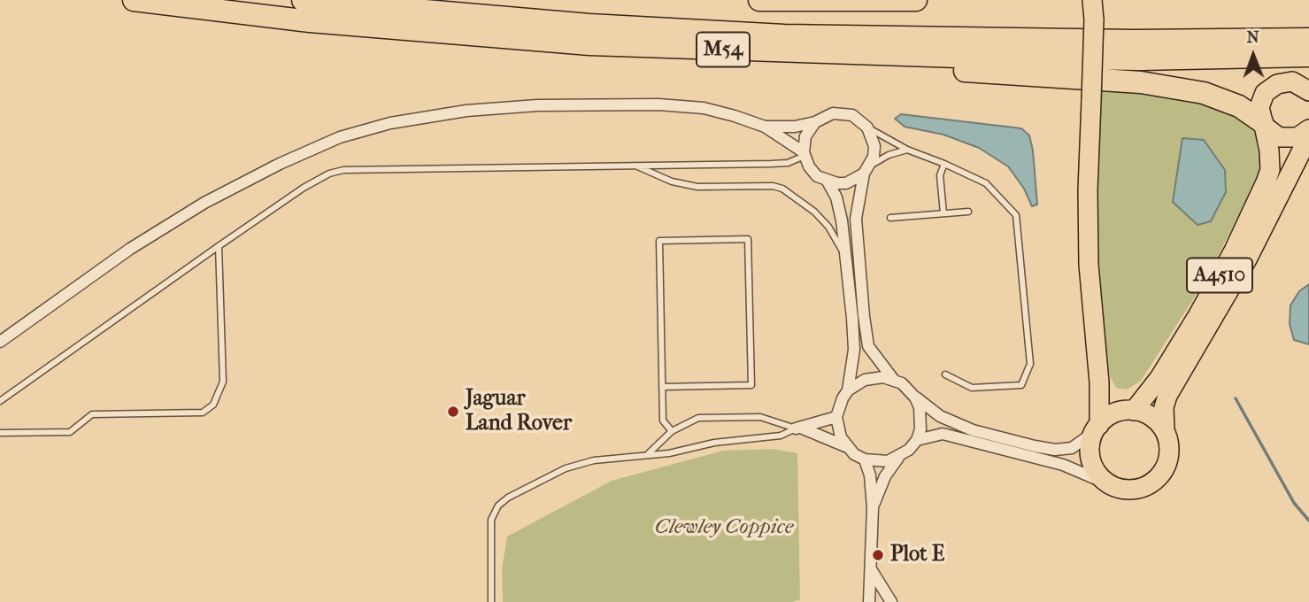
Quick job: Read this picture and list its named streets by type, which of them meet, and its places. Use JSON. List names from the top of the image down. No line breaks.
{"streets":{"highway":["M54"],"main road":["A4510"]},"parks":["Clewley Coppice"],"places":["Jaguar Land Rover","Plot E"],"north":"top"}
